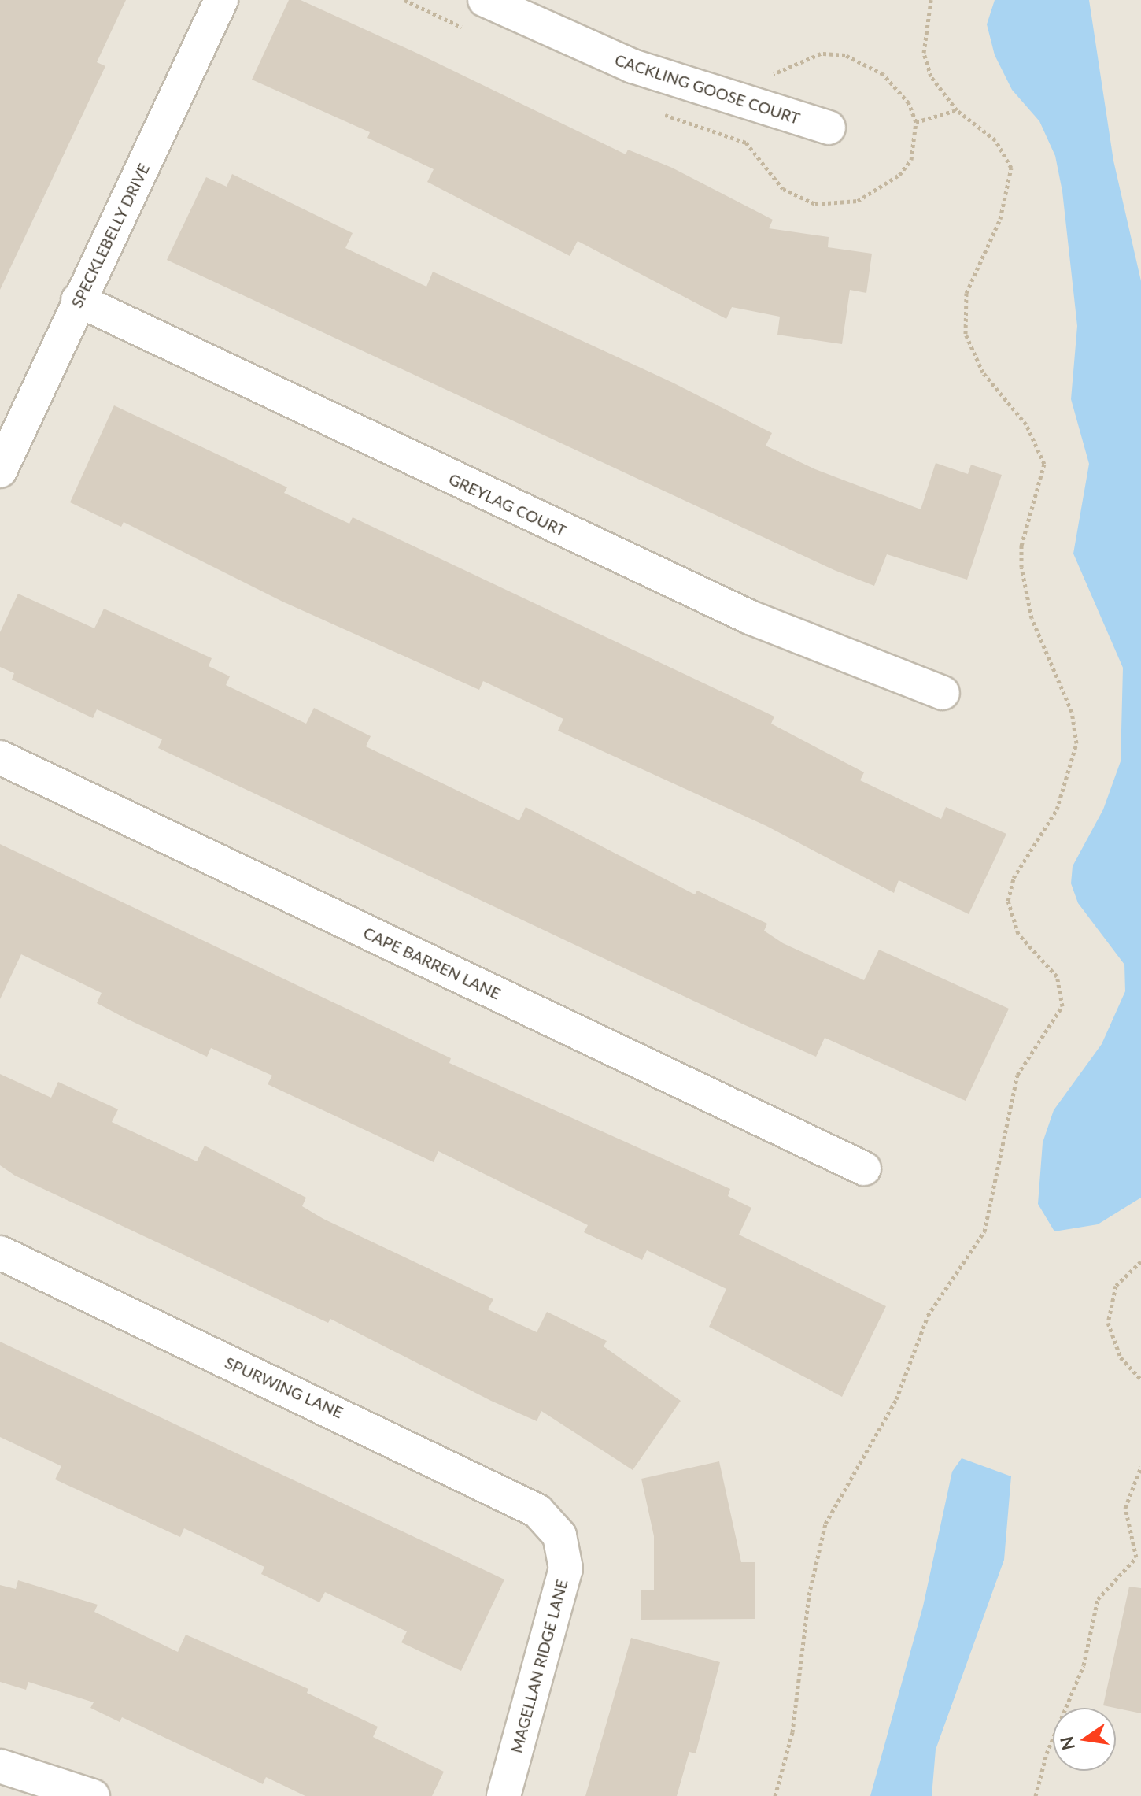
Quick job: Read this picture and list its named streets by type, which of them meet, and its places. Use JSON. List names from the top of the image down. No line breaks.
{"streets":{"street":["CACKLING GOOSE COURT","SPECKLEBELLY DRIVE","GREYLAG COURT","CAPE BARREN LANE","SPURWING LANE","MAGELLAN RIDGE LANE"]},"crossings":[["SPECKLEBELLY DRIVE","GREYLAG COURT"],["SPURWING LANE","MAGELLAN RIDGE LANE"]],"north":"left"}
